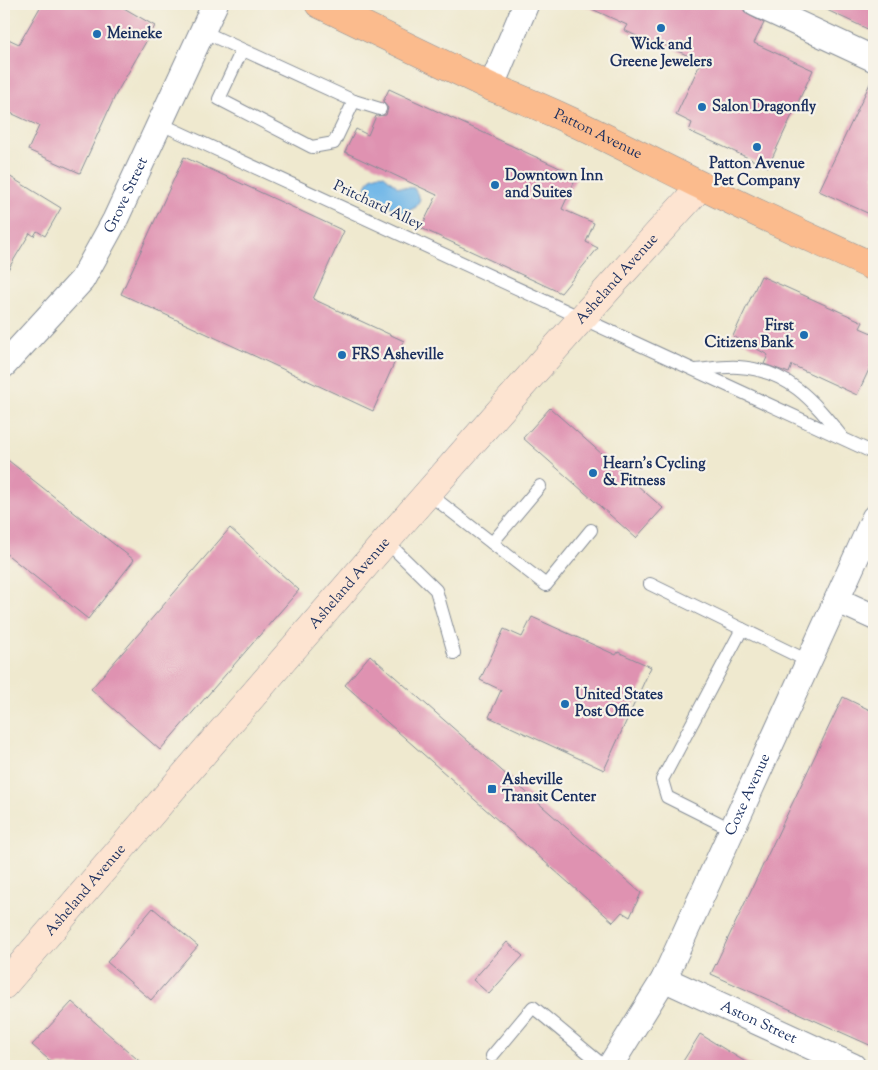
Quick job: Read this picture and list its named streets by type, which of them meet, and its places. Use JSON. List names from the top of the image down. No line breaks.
{"streets":{"main road":["Patton Avenue","Asheland Avenue"],"street":["Grove Street","Coxe Avenue","Aston Street"],"lane":["Pritchard Alley"]},"crossings":[["Patton Avenue","Asheland Avenue"],["Grove Street","Pritchard Alley"],["Pritchard Alley","Asheland Avenue"],["Coxe Avenue","Aston Street"]],"places":{"other":["Wick and Greene Jewelers","Meineke","Salon Dragonfly","Patton Avenue Pet Company","Downtown Inn and Suites","First Citizens Bank","FRS Asheville","Hearn's Cycling & Fitness","United States Post Office"],"transit":["Asheville Transit Center"]}}
